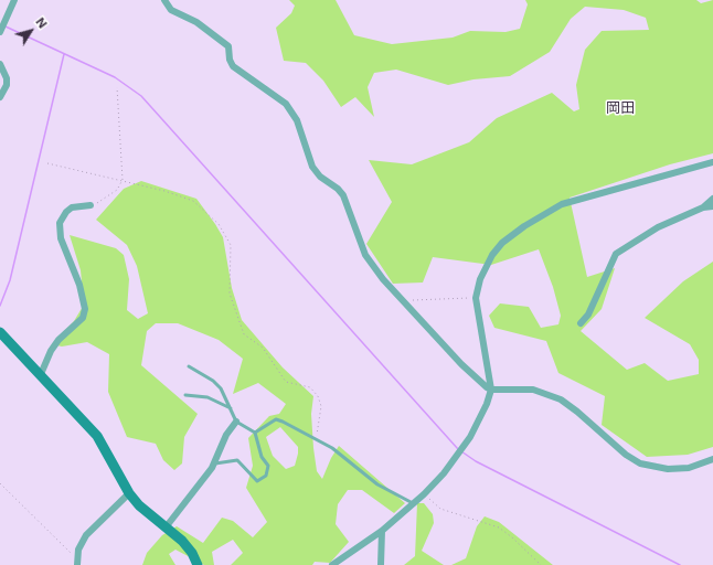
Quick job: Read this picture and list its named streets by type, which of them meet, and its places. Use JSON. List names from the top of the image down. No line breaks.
{"districts":["岡田"],"north":"top right"}
